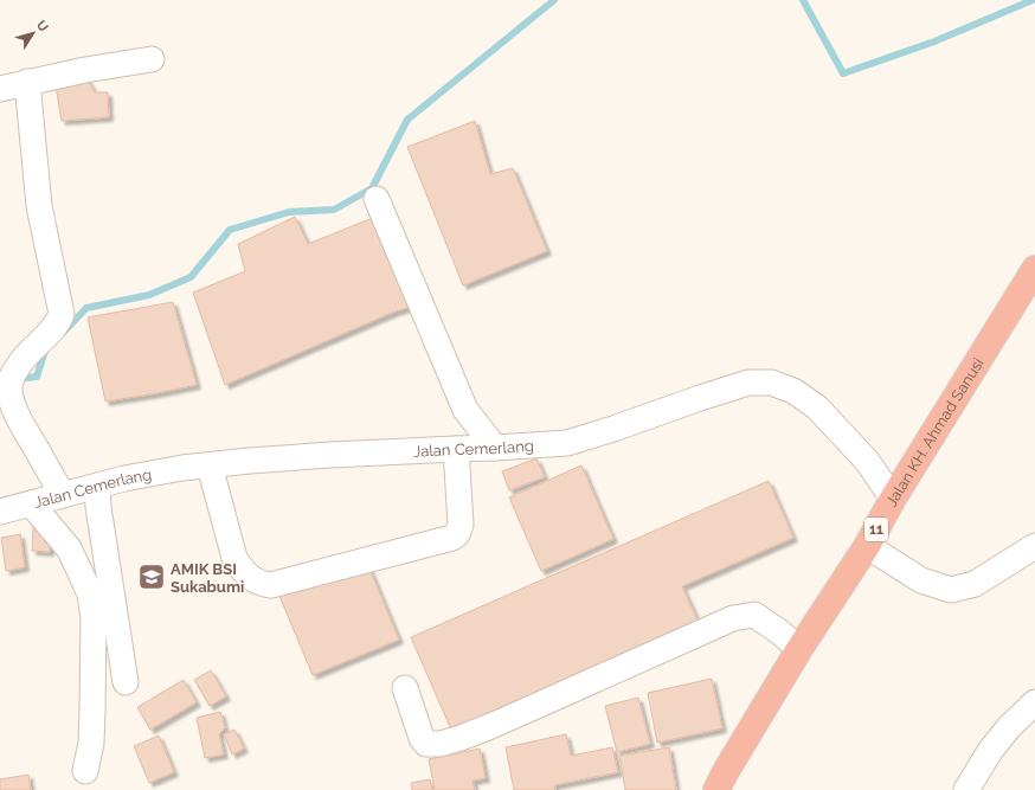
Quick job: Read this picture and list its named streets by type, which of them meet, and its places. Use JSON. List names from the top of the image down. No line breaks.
{"streets":{"highway":["Jalan KH. Ahmad Sanusi","11"],"street":["Jalan Cemerlang"]},"crossings":[["Jalan KH. Ahmad Sanusi","Jalan Cemerlang"]],"places":{"school or university":["AMIK BSI Sukabumi"]},"north":"top right"}
